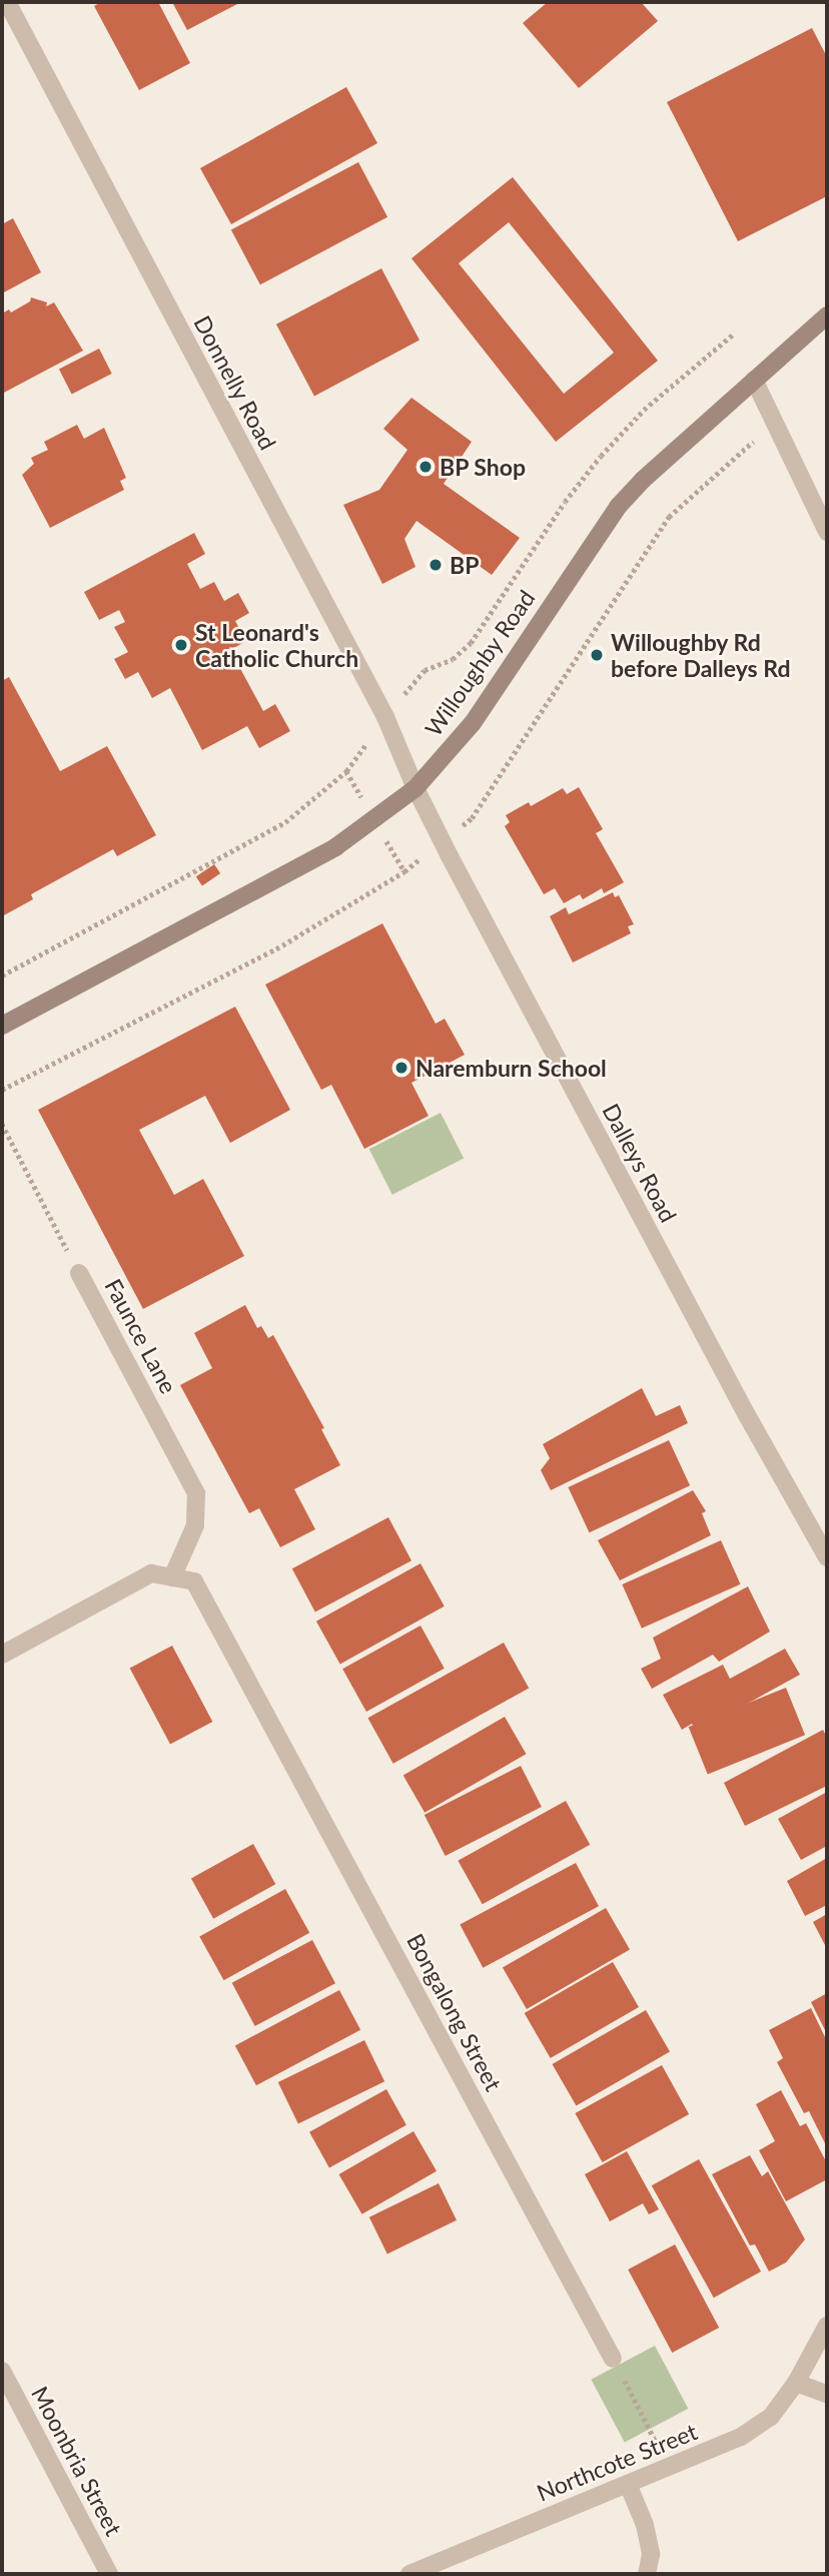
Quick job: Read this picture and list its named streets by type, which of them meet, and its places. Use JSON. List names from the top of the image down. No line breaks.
{"streets":{"main road":["Willoughby Road"],"street":["Donnelly Road","Dalleys Road","Faunce Lane","Bongalong Street","Moonbria Street","Northcote Street"]},"crossings":[["Donnelly Road","Willoughby Road"],["Donnelly Road","Dalleys Road"],["Willoughby Road","Dalleys Road"],["Faunce Lane","Bongalong Street"]],"places":["BP Shop","BP","St Leonard's Catholic Church","Willoughby Rd before Dalleys Rd","Naremburn School"]}
